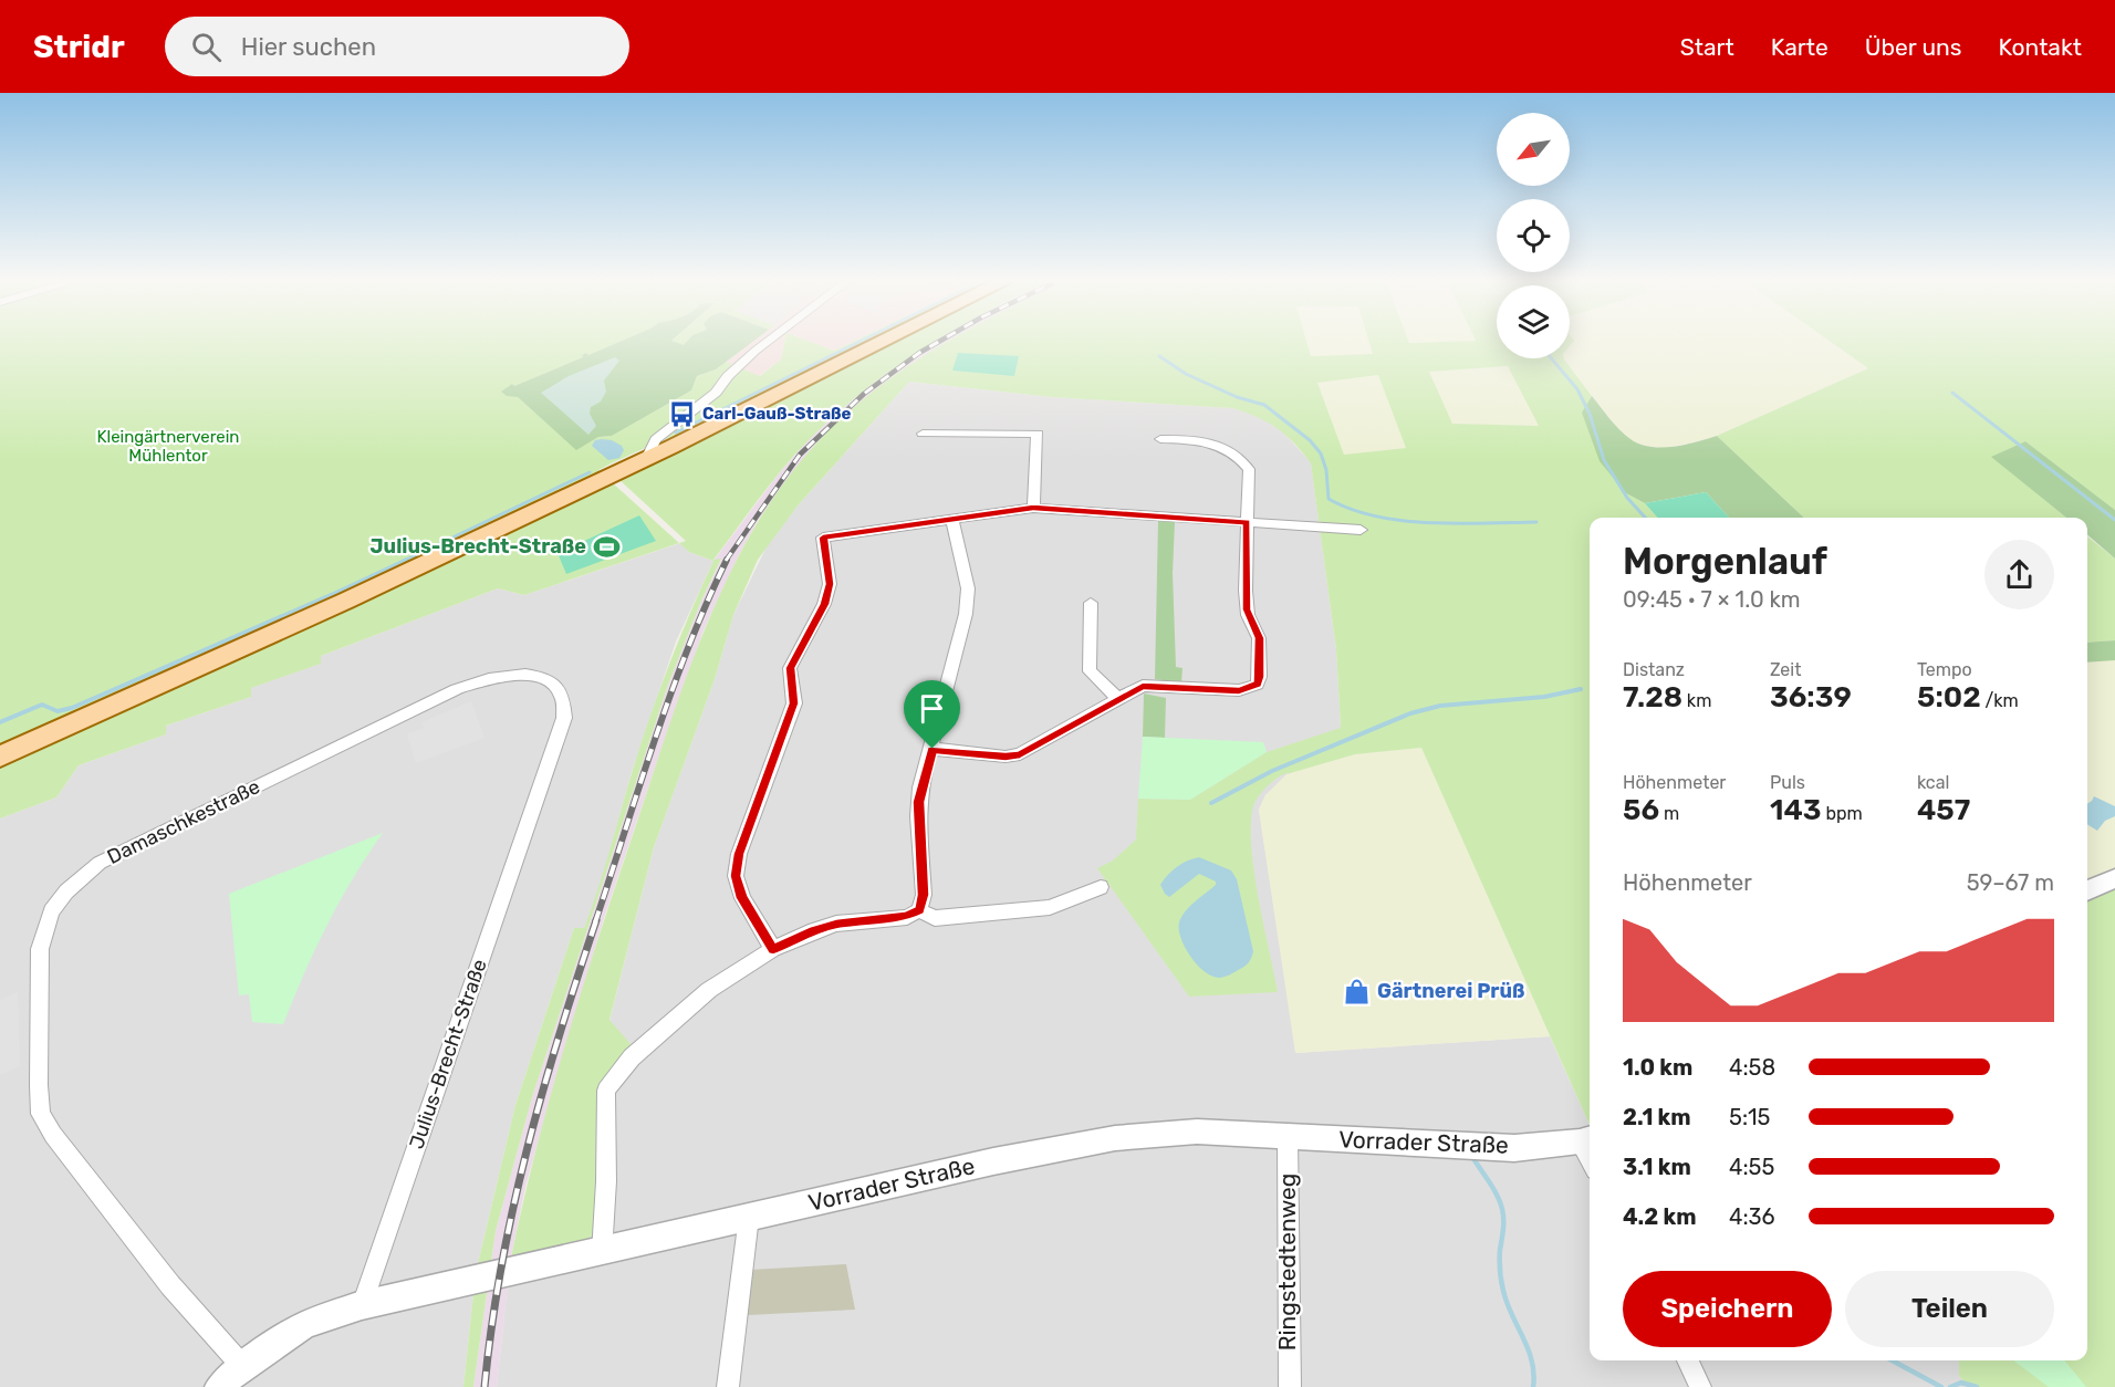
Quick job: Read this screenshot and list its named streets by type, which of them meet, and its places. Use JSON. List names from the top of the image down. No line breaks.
{"streets":{"street":["Damaschkestraße","Julius-Brecht-Straße","Vorrader Straße","Ringstedtenweg"]},"crossings":[["Damaschkestraße","Julius-Brecht-Straße"],["Damaschkestraße","Vorrader Straße"],["Julius-Brecht-Straße","Vorrader Straße"],["Vorrader Straße","Ringstedtenweg"]],"parks":["Kleingärtnerverein Mühlentor"],"places":{"bus stop":["Carl-Gauß-Straße"],"sports":["Julius-Brecht-Straße"],"shop":["Gärtnerei Prüß"]},"north":"bottom left","page":{"header":"Stridr","search":"Hier suchen","nav":["Start","Karte","Über uns","Kontakt"],"heading":["Morgenlauf","09:45 · 7 × 1.0 km"],"stats":[["Distanz","7.28 km"],["Zeit","36:39"],["Tempo","5:02 /km"],["Höhenmeter","56 m"],["Puls","143 bpm"],["kcal","457"]],"chart":["Höhenmeter","59–67 m"],"list":[{"name":"1.0 km","note":"4:58"},{"name":"2.1 km","note":"5:15"},{"name":"3.1 km","note":"4:55"},{"name":"4.2 km","note":"4:36"}],"buttons":["Speichern","Teilen"]}}
